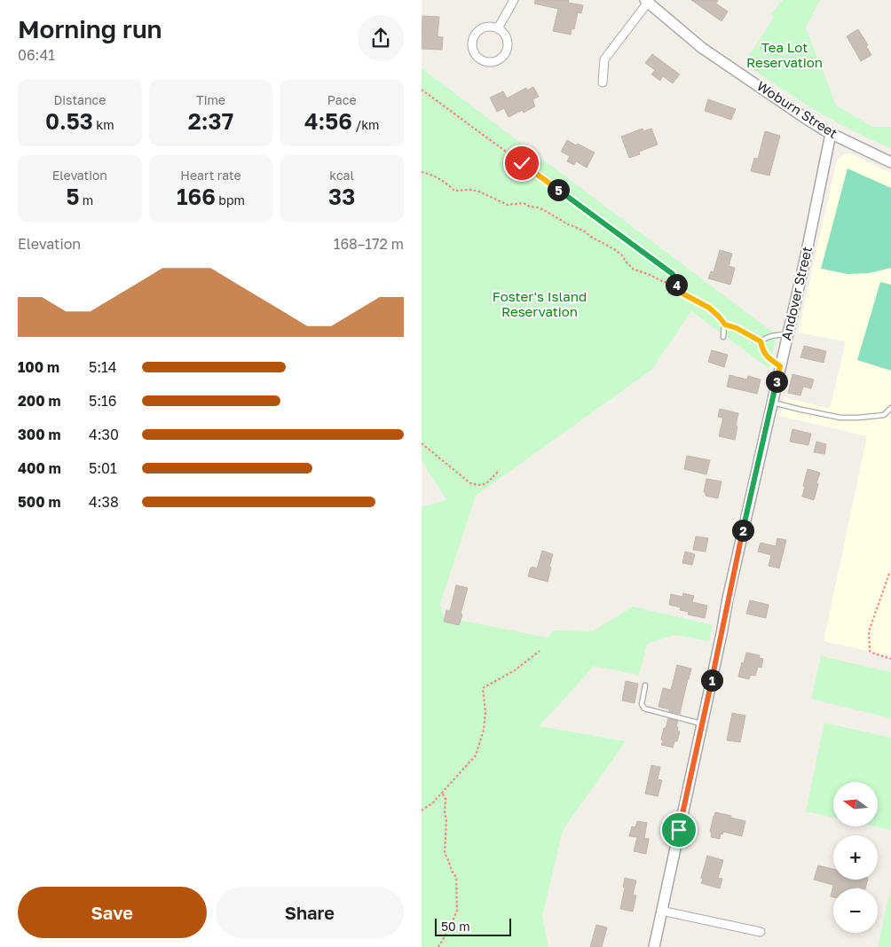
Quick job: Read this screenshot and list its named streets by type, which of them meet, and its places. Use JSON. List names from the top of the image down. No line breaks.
{"streets":{"street":["Woburn Street","Andover Street"]},"crossings":[["Woburn Street","Andover Street"]],"parks":["Tea Lot Reservation","Foster's Island Reservation"],"scale_bar":"50 m","north":"left","page":{"heading":["Morning run","06:41"],"stats":[["Distance","0.53 km"],["Time","2:37"],["Pace","4:56 /km"],["Elevation","5 m"],["Heart rate","166 bpm"],["kcal","33"]],"pins":["5","4","3","2","1"],"chart":["Elevation","168–172 m"],"list":[{"name":"100 m","note":"5:14"},{"name":"200 m","note":"5:16"},{"name":"300 m","note":"4:30"},{"name":"400 m","note":"5:01"},{"name":"500 m","note":"4:38"}],"map_buttons":["+","−"],"buttons":["Save","Share"],"scale":"50 m"}}
